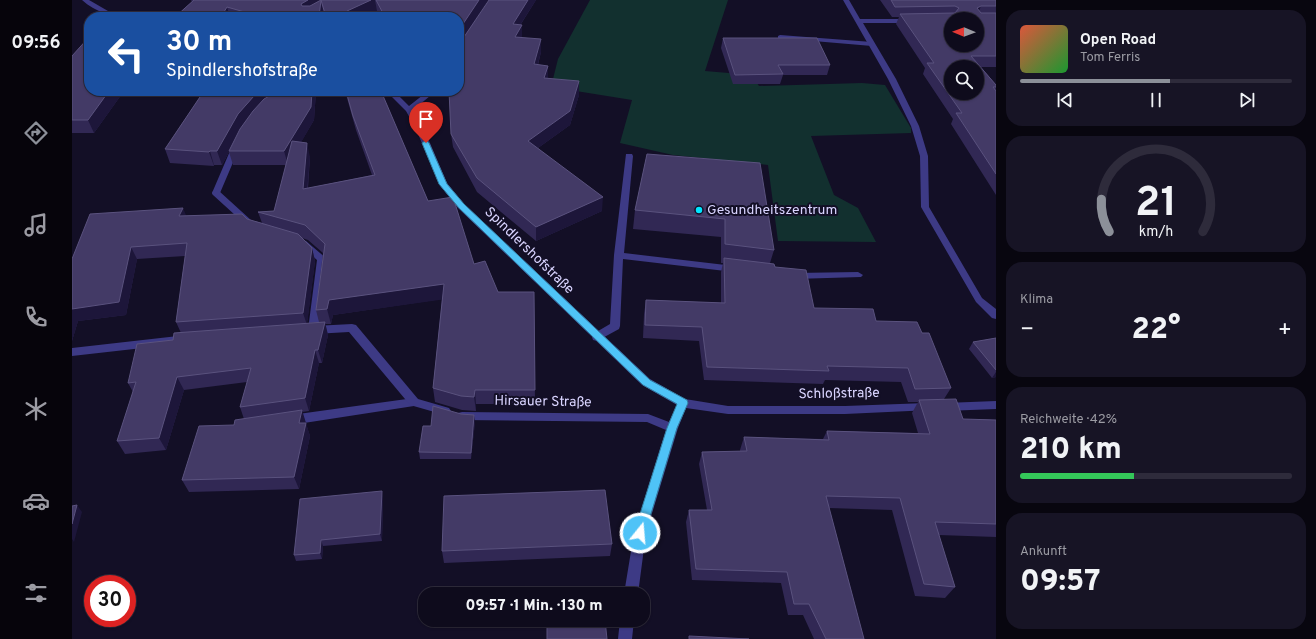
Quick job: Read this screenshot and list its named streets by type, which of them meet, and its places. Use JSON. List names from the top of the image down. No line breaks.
{"streets":{"street":["Spindlershofstraße","Schloßstraße","Hirsauer Straße"]},"crossings":[["Spindlershofstraße","Schloßstraße"]],"places":["Gesundheitszentrum"],"north":"left","page":{"tabs":"09:56","turn":["30 m","Spindlershofstraße"],"song":["Open Road","Tom Ferris"],"tile":["Klima",["Reichweite · 42%","210 km"],["Ankunft","09:57"]],"heat":["−","22°","+"],"limit":"30","trip":"09:57 · 1 Min. · 130 m","gauge":["21","km/h"]}}
